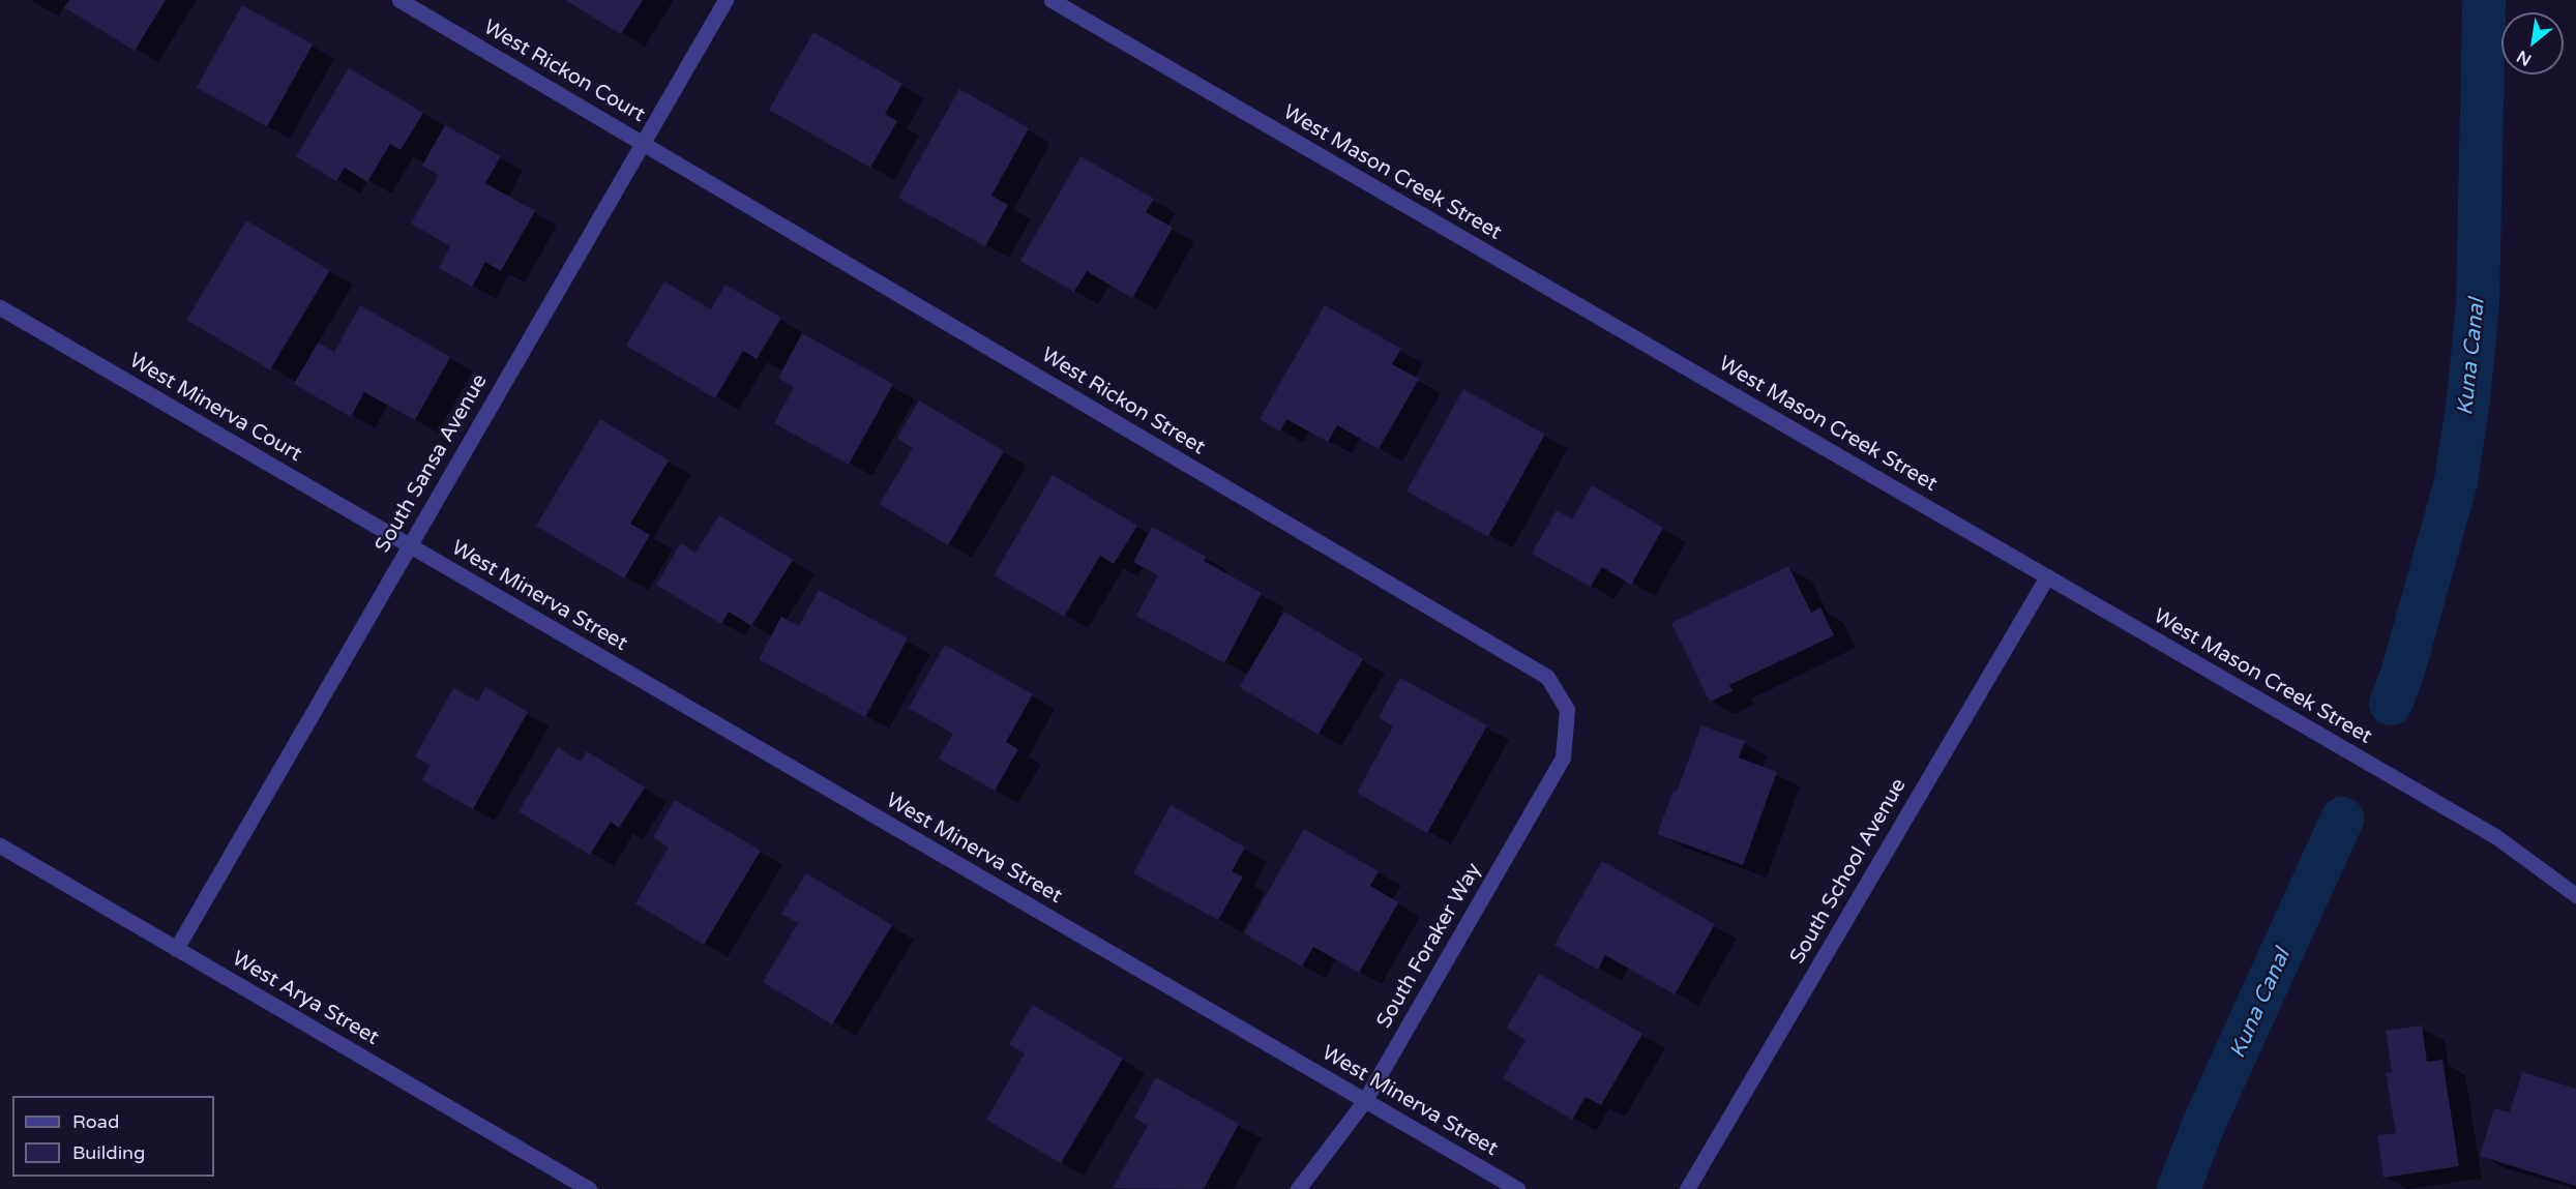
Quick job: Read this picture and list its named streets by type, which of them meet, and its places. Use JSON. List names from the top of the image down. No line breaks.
{"streets":{"street":["West Rickon Court","West Mason Creek Street","West Rickon Street","West Minerva Court","South Sansa Avenue","West Minerva Street","South School Avenue","South Foraker Way","West Arya Street"]},"crossings":[["West Rickon Court","West Rickon Street"],["West Rickon Court","South Sansa Avenue"],["West Mason Creek Street","South School Avenue"],["West Rickon Street","South Sansa Avenue"],["West Rickon Street","South Foraker Way"],["West Minerva Court","South Sansa Avenue"],["West Minerva Court","West Minerva Street"],["South Sansa Avenue","West Minerva Street"],["South Sansa Avenue","West Arya Street"],["West Minerva Street","South Foraker Way"]],"water":["Kuna Canal"],"legend":["Road","Building"],"north":"bottom left"}
